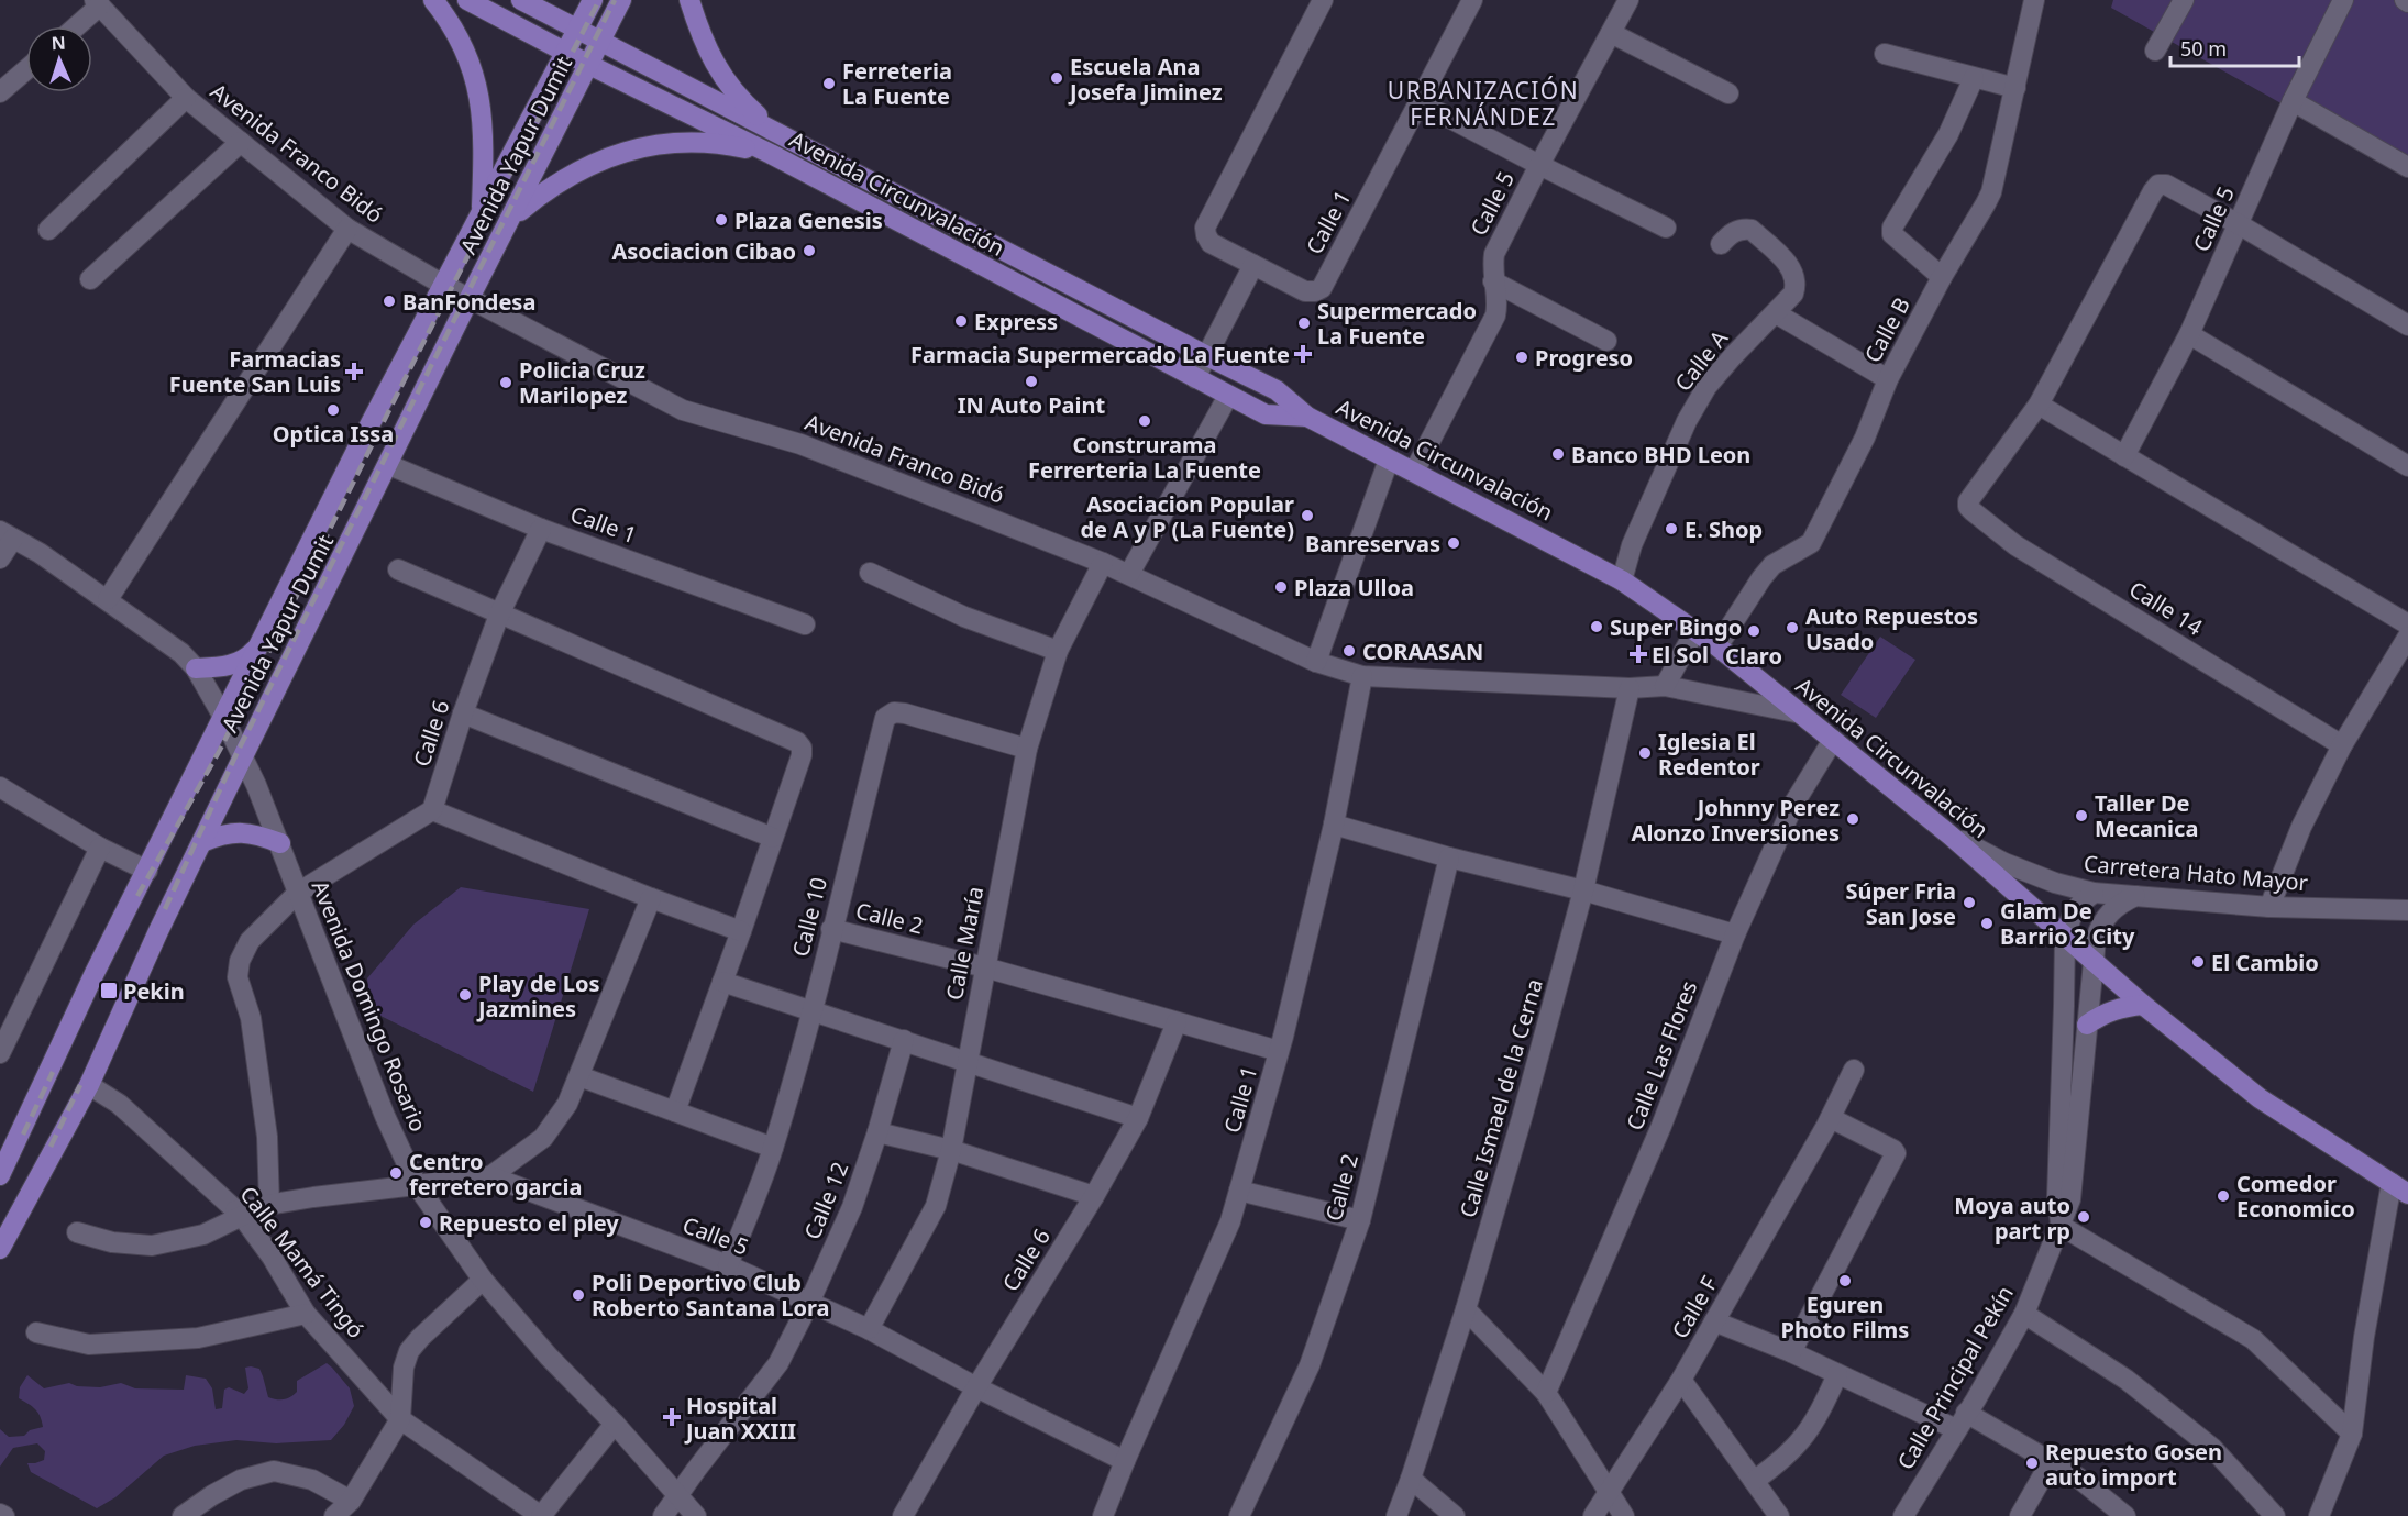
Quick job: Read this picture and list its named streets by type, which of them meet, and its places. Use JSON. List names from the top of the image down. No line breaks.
{"streets":{"main road":["Avenida Yapur Dumit","Avenida Circunvalación"],"street":["Avenida Franco Bidó","Calle 5","Calle 1","Calle B","Calle A","Calle 14","Calle 6","Carretera Hato Mayor","Calle 10","Calle 2","Calle María","Avenida Domingo Rosario","Calle Las Flores","Calle Ismael de la Cerna","Calle 12","Calle Mamá Tingó","Calle F","Calle Principal Pekín"]},"crossings":[["Avenida Franco Bidó","Avenida Yapur Dumit"],["Avenida Franco Bidó","Avenida Circunvalación"],["Avenida Franco Bidó","Calle 1"],["Avenida Franco Bidó","Calle María"],["Avenida Franco Bidó","Calle Ismael de la Cerna"],["Avenida Yapur Dumit","Avenida Circunvalación"],["Avenida Yapur Dumit","Calle 1"],["Avenida Yapur Dumit","Avenida Domingo Rosario"],["Avenida Yapur Dumit","Calle Mamá Tingó"],["Avenida Circunvalación","Calle 5"],["Avenida Circunvalación","Calle B"],["Avenida Circunvalación","Calle A"],["Avenida Circunvalación","Carretera Hato Mayor"],["Avenida Circunvalación","Calle Las Flores"],["Avenida Circunvalación","Calle Principal Pekín"],["Calle 5","Calle 1"],["Calle 5","Calle 6"],["Calle 5","Calle 10"],["Calle 5","Calle María"],["Calle 5","Avenida Domingo Rosario"],["Calle 5","Calle 12"],["Calle 5","Calle Mamá Tingó"],["Calle 1","Calle 6"],["Calle 1","Calle 2"],["Calle 6","Calle 2"],["Carretera Hato Mayor","Calle Principal Pekín"],["Calle 10","Calle 2"],["Calle 10","Calle María"],["Calle 2","Calle María"],["Avenida Domingo Rosario","Calle 12"]],"districts":["URBANIZACIÓN FERNÁNDEZ"],"places":{"other":["Escuela Ana Josefa Jiminez","Ferreteria La Fuente","Plaza Genesis","Asociacion Cibao","BanFondesa","Express","Supermercado La Fuente","Progreso","IN Auto Paint","Policia Cruz Marilopez","Optica Issa","Construrama Ferrerteria La Fuente","Banco BHD Leon","Asociacion Popular de A y P (La Fuente)","E. Shop","Banreservas","Plaza Ulloa","Super Bingo","Auto Repuestos Usado","Claro","CORAASAN","Iglesia El Redentor","Taller De Mecanica","Johnny Perez Alonzo Inversiones","Súper Fria San Jose","Glam De Barrio 2 City","El Cambio","Play de Los Jazmines","Centro ferretero garcia","Comedor Economico","Moya auto part rp","Repuesto el pley","Eguren Photo Films","Poli Deportivo Club Roberto Santana Lora","Repuesto Gosen auto import"],"health":["Farmacia Supermercado La Fuente","Farmacias Fuente San Luis","El Sol","Hospital Juan XXIII"],"transit":["Pekin"]},"scale_bar":"50 m","north":"top"}
